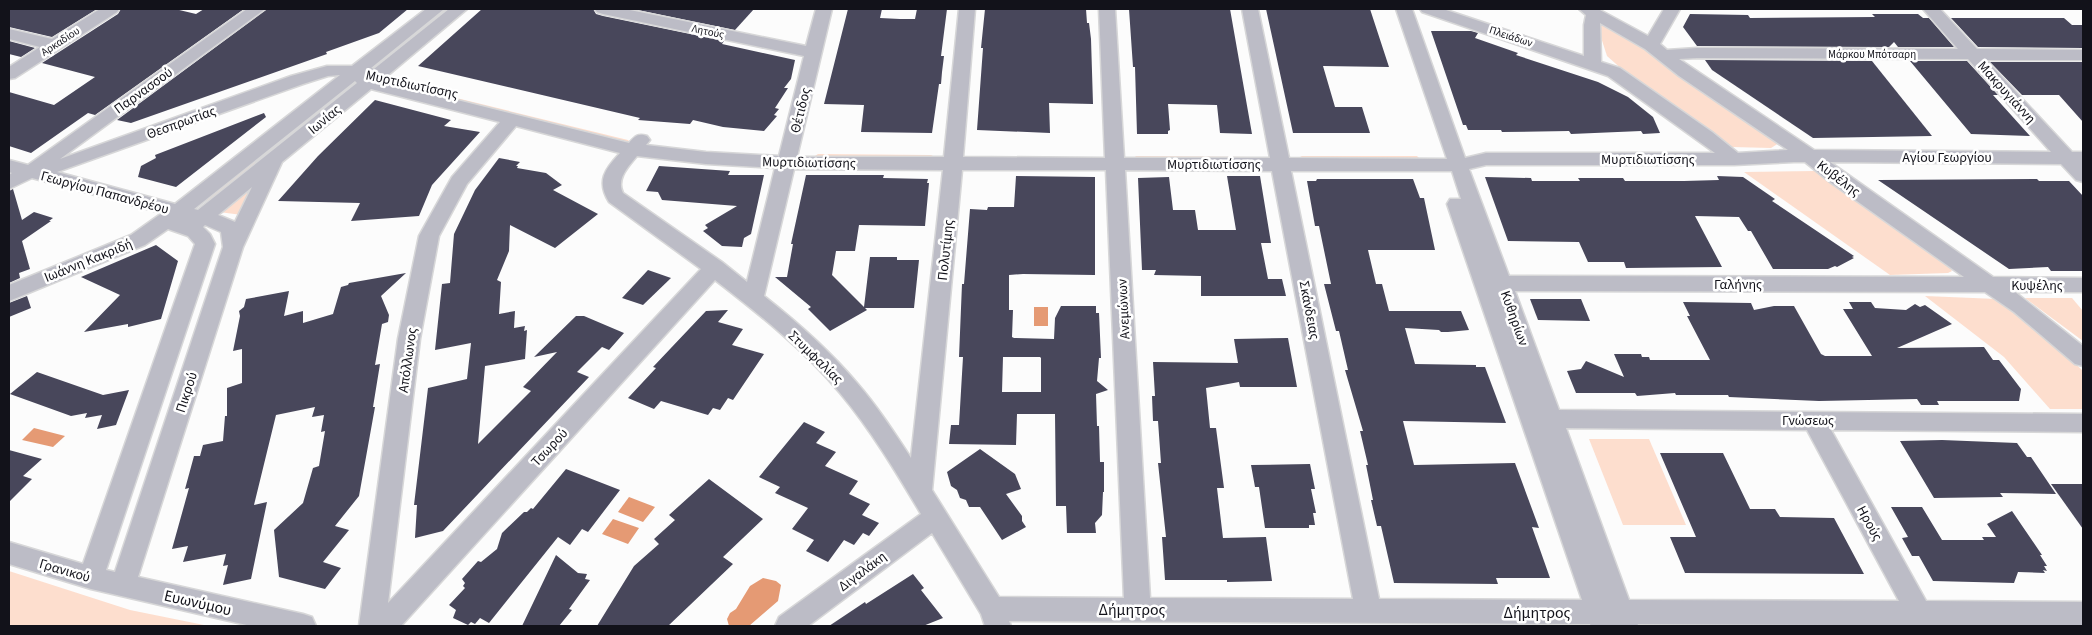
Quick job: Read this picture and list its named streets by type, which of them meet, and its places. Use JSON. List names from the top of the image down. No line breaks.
{"streets":{"street":["Λητούς","Πλειάδων","Αρκαδίου","Μάρκου Μπότσαρη","Μυρτιδιωτίσσης","Παρνασσού","Μακρυγιάννη","Θέτιδος","Ιωνίας","Θεσπρωτίας","Αγίου Γεωργίου","Κυβέλης","Γεωργίου Παπανδρέου","Πολυτίμης","Ιωάννη Κακριδή","Γαλήνης","Κυψέλης","Ανεμώνων","Σκάνδειας","Κυθηρίων","Στυμφαλίας","Απόλλωνος","Πικρού","Γνώσεως","Τσωρού","Ηρούς","Γρανικού","Διγαλάκη","Ευωνύμου","Δήμητρος"]},"crossings":[["Λητούς","Θέτιδος"],["Πλειάδων","Μυρτιδιωτίσσης"],["Μάρκου Μπότσαρη","Μακρυγιάννη"],["Μάρκου Μπότσαρη","Κυβέλης"],["Μυρτιδιωτίσσης","Θέτιδος"],["Μυρτιδιωτίσσης","Ιωνίας"],["Μυρτιδιωτίσσης","Θεσπρωτίας"],["Μυρτιδιωτίσσης","Αγίου Γεωργίου"],["Μυρτιδιωτίσσης","Κυβέλης"],["Μυρτιδιωτίσσης","Πολυτίμης"],["Μυρτιδιωτίσσης","Ανεμώνων"],["Μυρτιδιωτίσσης","Σκάνδειας"],["Μυρτιδιωτίσσης","Κυθηρίων"],["Μυρτιδιωτίσσης","Στυμφαλίας"],["Μυρτιδιωτίσσης","Απόλλωνος"],["Παρνασσού","Θεσπρωτίας"],["Παρνασσού","Γεωργίου Παπανδρέου"],["Μακρυγιάννη","Αγίου Γεωργίου"],["Θέτιδος","Στυμφαλίας"],["Ιωνίας","Θεσπρωτίας"],["Ιωνίας","Γεωργίου Παπανδρέου"],["Ιωνίας","Ιωάννη Κακριδή"],["Ιωνίας","Πικρού"],["Θεσπρωτίας","Γεωργίου Παπανδρέου"],["Αγίου Γεωργίου","Κυβέλης"],["Κυβέλης","Γαλήνης"],["Κυβέλης","Κυψέλης"],["Γεωργίου Παπανδρέου","Ιωάννη Κακριδή"],["Πολυτίμης","Στυμφαλίας"],["Γαλήνης","Κυψέλης"],["Γαλήνης","Κυθηρίων"],["Ανεμώνων","Δήμητρος"],["Σκάνδειας","Δήμητρος"],["Κυθηρίων","Γνώσεως"],["Κυθηρίων","Δήμητρος"],["Στυμφαλίας","Τσωρού"],["Στυμφαλίας","Διγαλάκη"],["Στυμφαλίας","Δήμητρος"],["Πικρού","Γρανικού"],["Πικρού","Ευωνύμου"],["Γνώσεως","Ηρούς"],["Ηρούς","Δήμητρος"],["Γρανικού","Ευωνύμου"]]}
